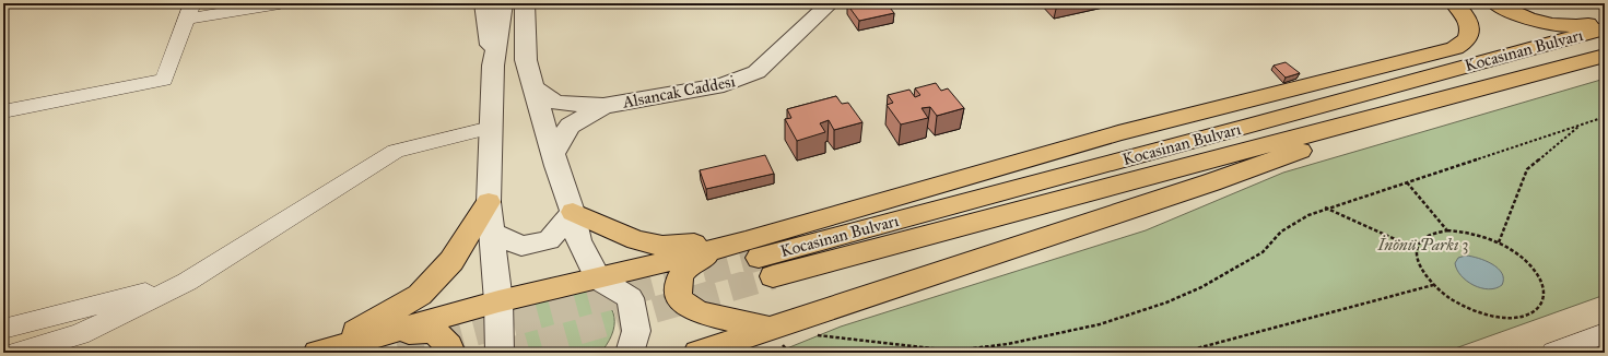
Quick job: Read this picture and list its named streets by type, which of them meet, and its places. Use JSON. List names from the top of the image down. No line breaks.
{"streets":{"highway":["Kocasinan Bulvarı"],"street":["Alsancak Caddesi"]},"parks":["İnönü Parkı 3"]}
